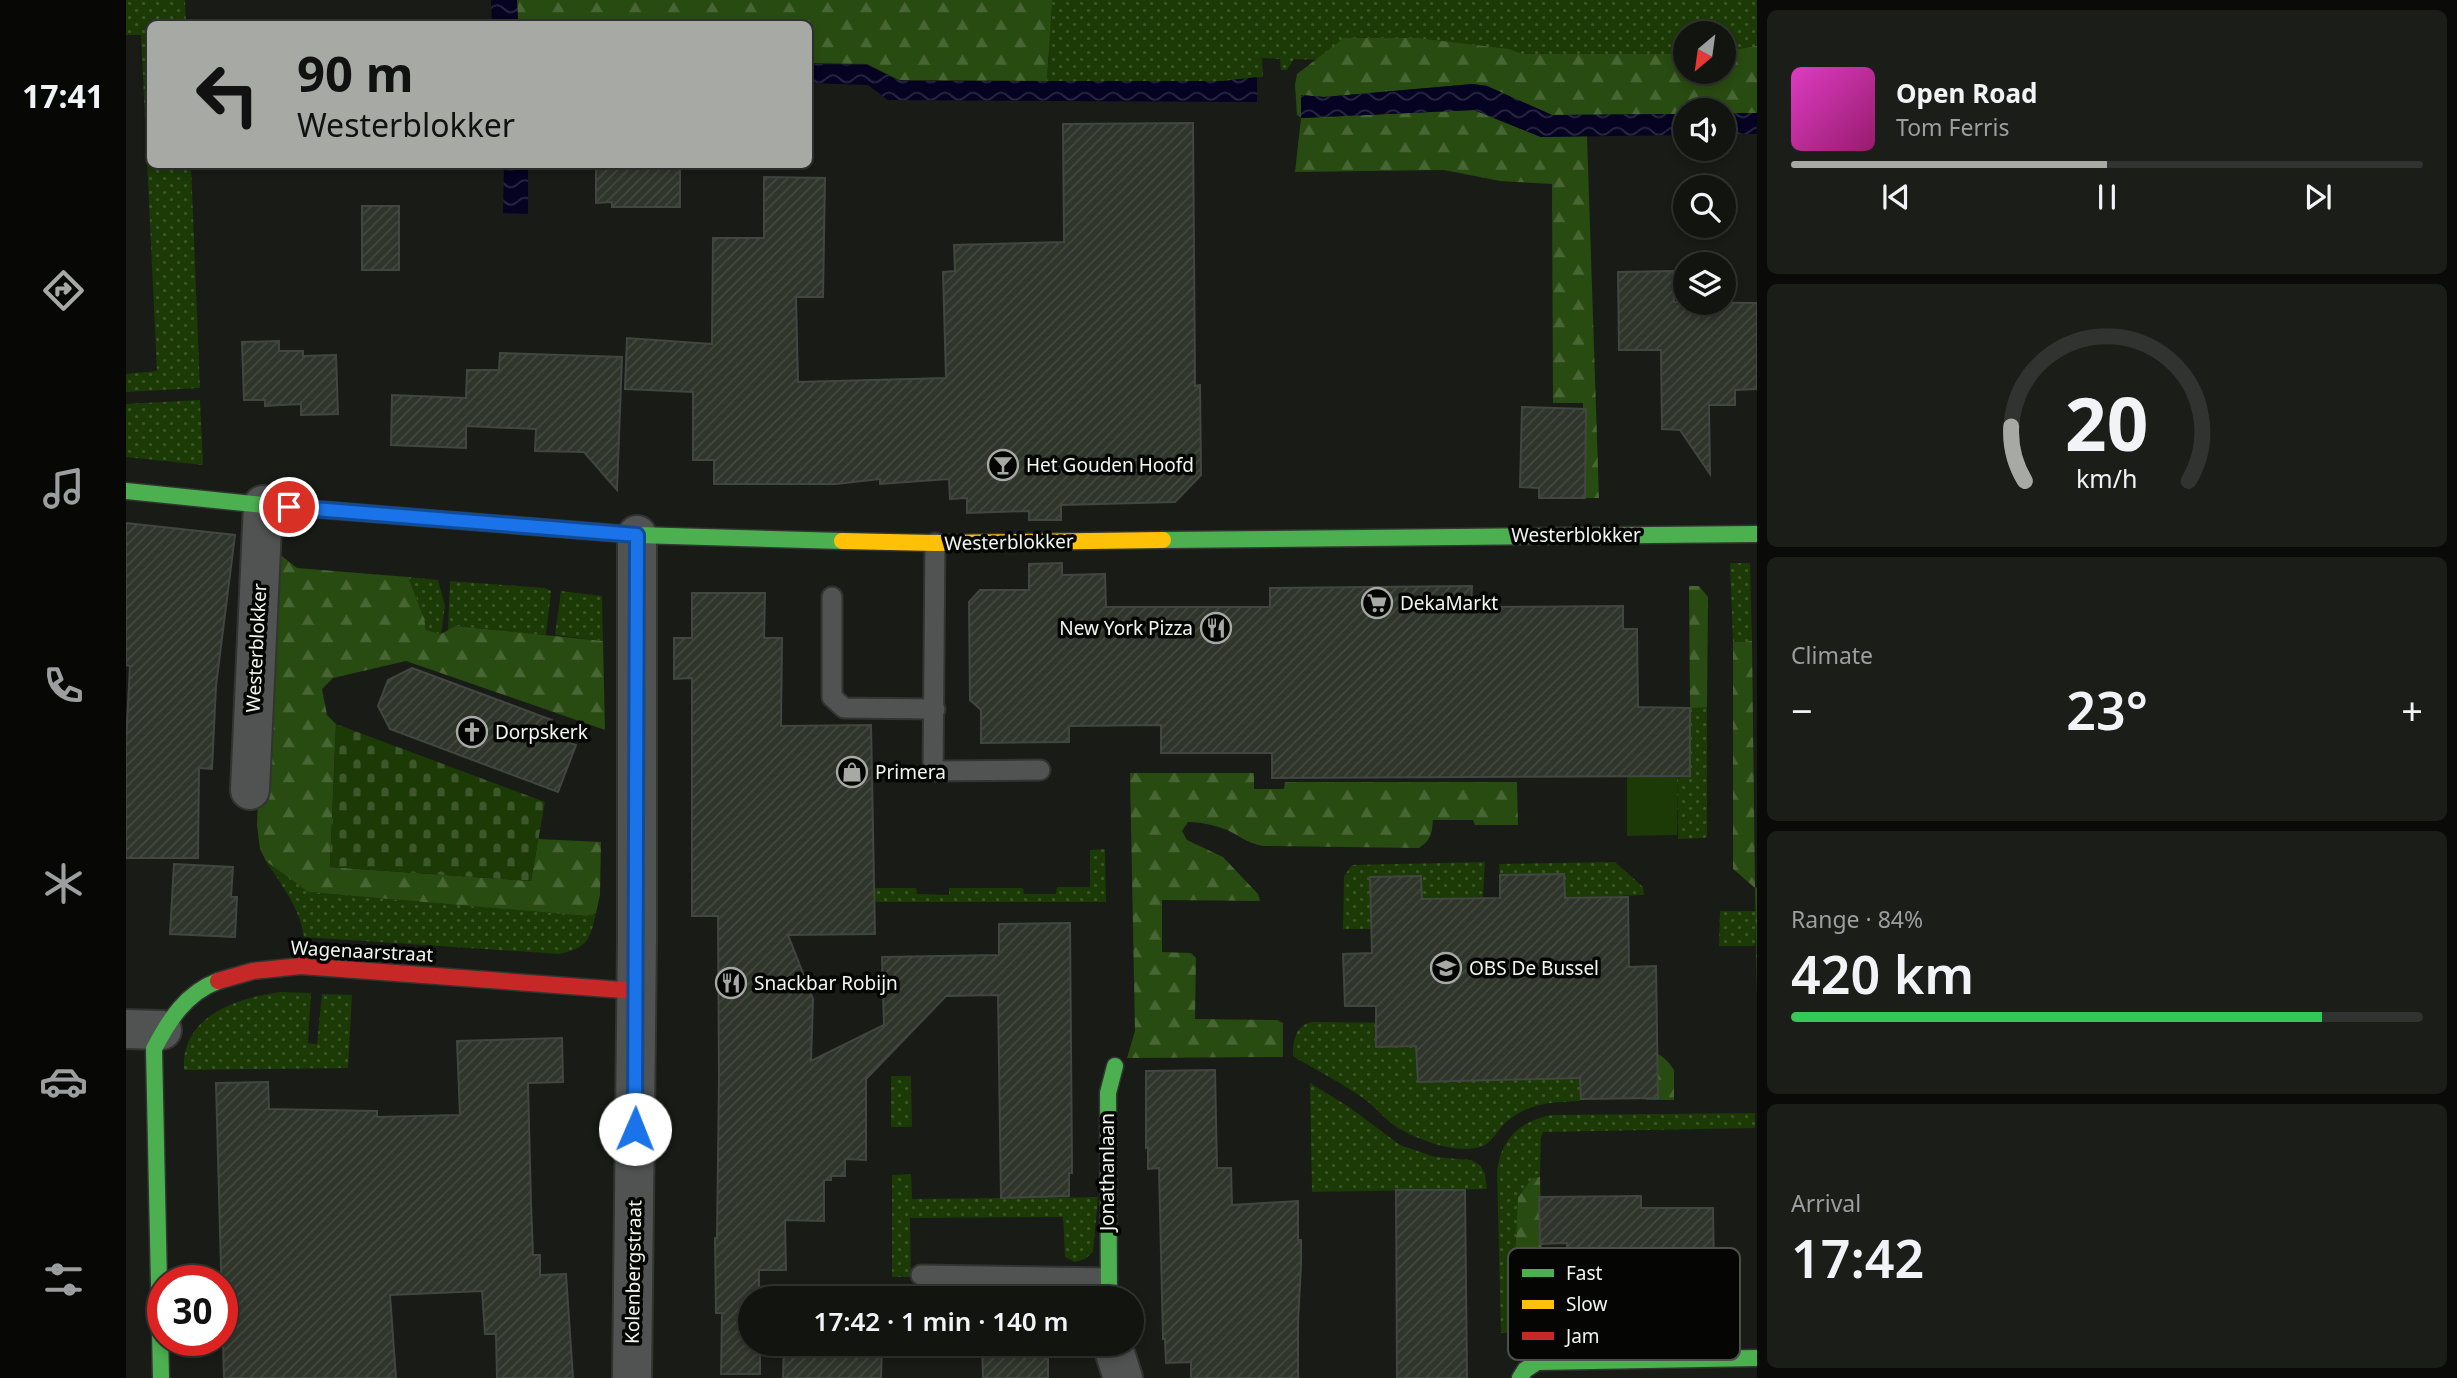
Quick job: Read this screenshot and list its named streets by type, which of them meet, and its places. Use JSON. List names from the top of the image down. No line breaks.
{"streets":{"street":["Westerblokker","Wagenaarstraat","Jonathanlaan","Kolenbergstraat"]},"crossings":[["Westerblokker","Kolenbergstraat"],["Wagenaarstraat","Kolenbergstraat"]],"places":{"bar":["Het Gouden Hoofd"],"supermarket":["DekaMarkt"],"restaurant":["New York Pizza","Snackbar Robijn"],"church":["Dorpskerk"],"shop":["Primera"],"school or university":["OBS De Bussel"]},"legend":["Fast","Slow","Jam"],"north":"bottom left","page":{"tabs":"17:41","turn":["90 m","Westerblokker"],"song":["Open Road","Tom Ferris"],"tile":["Climate",["Range · 84%","420 km"],["Arrival","17:42"]],"heat":["−","23°","+"],"limit":"30","trip":"17:42 · 1 min · 140 m","gauge":["20","km/h"]}}
